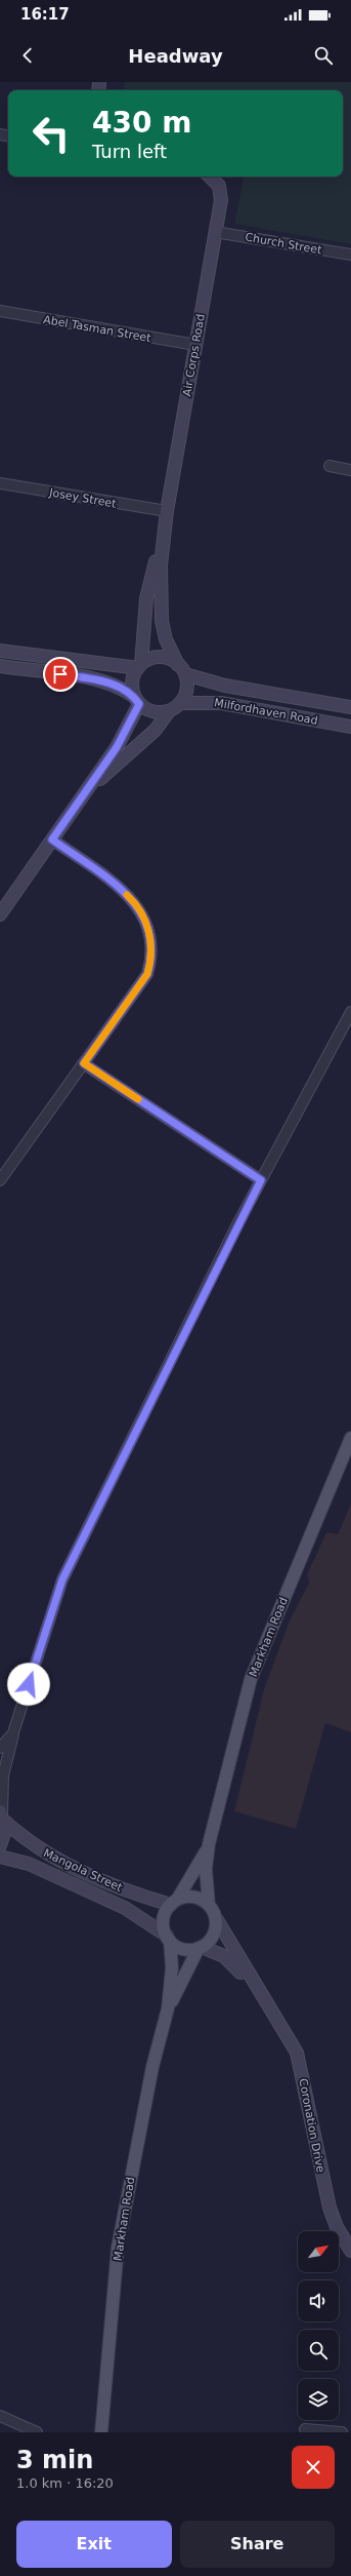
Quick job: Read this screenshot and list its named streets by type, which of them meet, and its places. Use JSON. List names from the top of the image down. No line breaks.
{"streets":{"main road":["Markham Road"],"street":["Church Street","Abel Tasman Street","Air Corps Road","Josey Street","Milfordhaven Road","Mangola Street","Coronation Drive"]},"crossings":[["Church Street","Air Corps Road"],["Abel Tasman Street","Air Corps Road"],["Air Corps Road","Josey Street"],["Air Corps Road","Milfordhaven Road"],["Markham Road","Mangola Street"],["Markham Road","Coronation Drive"],["Mangola Street","Coronation Drive"]],"north":"top right","page":{"status":"16:17","header":"Headway","turn":["430 m","Turn left"],"heading":["3 min","1.0 km · 16:20"],"buttons":["Exit","Share"]}}
